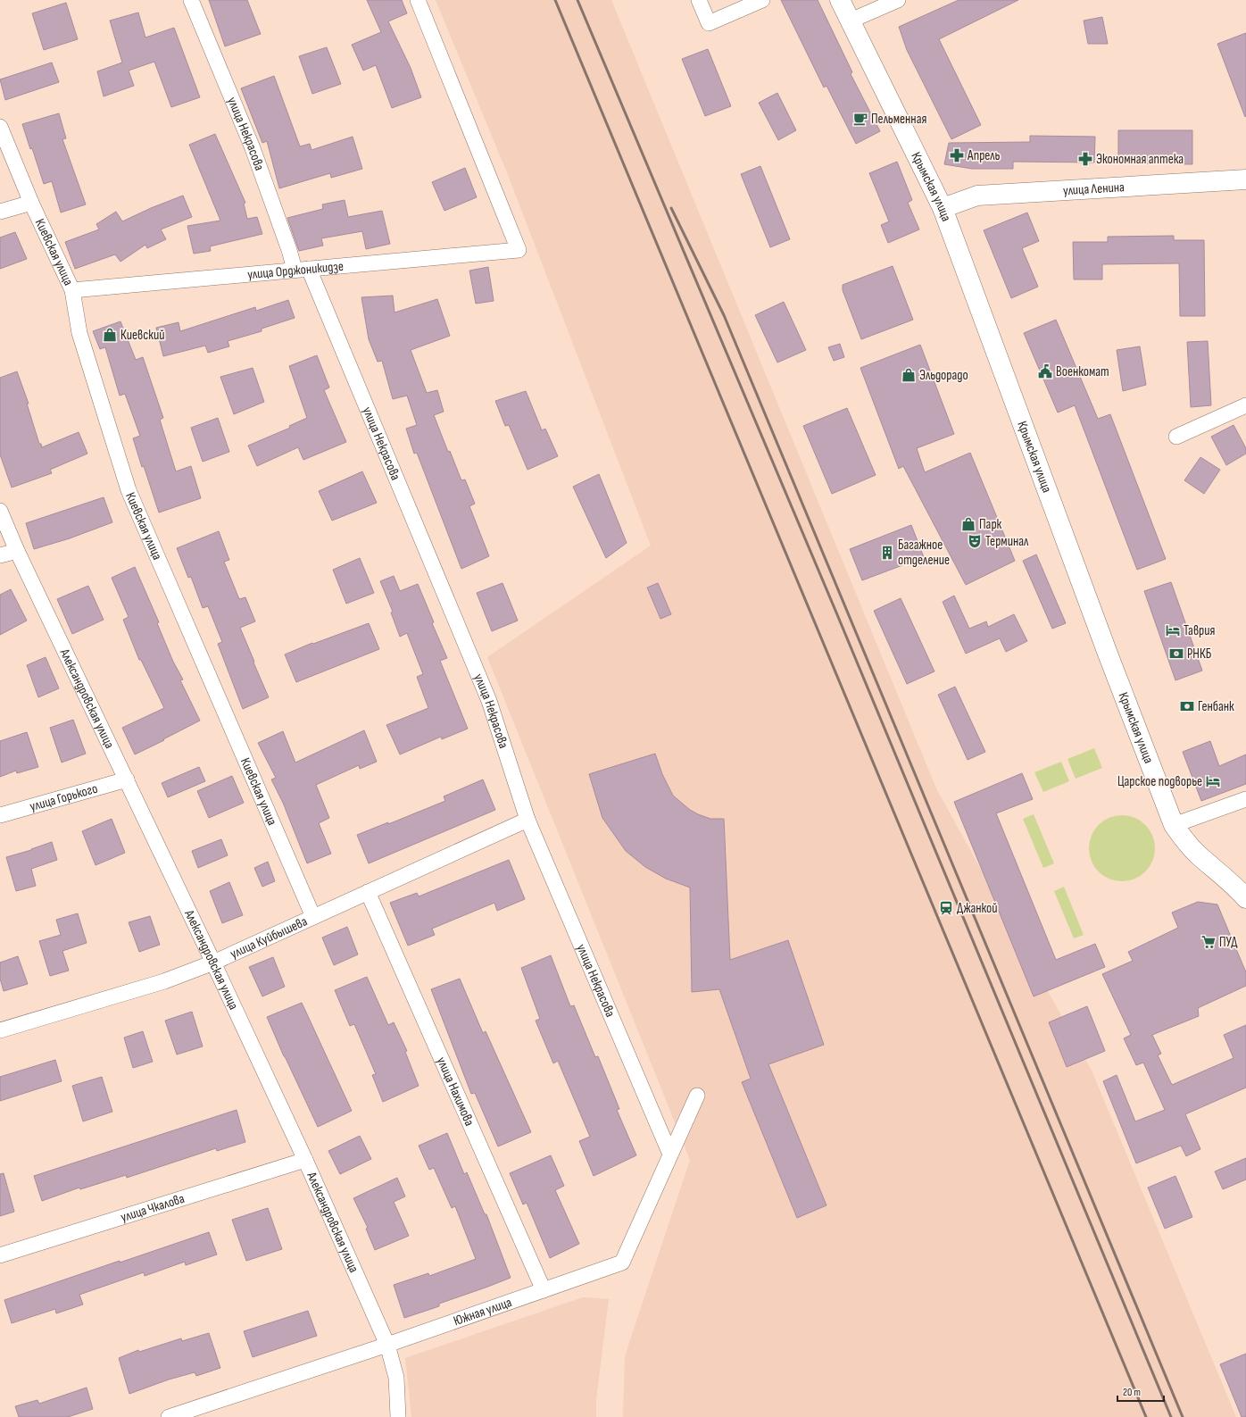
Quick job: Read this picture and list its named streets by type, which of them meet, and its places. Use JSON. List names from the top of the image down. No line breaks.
{"streets":{"main road":["Крымская улица","улица Ленина"],"street":["улица Некрасова","Киевская улица","улица Орджоникидзе","Александровская улица","улица Горького","улица Куйбышева","улица Нахимова","улица Чкалова","Южная улица"]},"crossings":[["улица Некрасова","улица Орджоникидзе"],["улица Некрасова","улица Куйбышева"],["улица Некрасова","Южная улица"],["Крымская улица","улица Ленина"],["Киевская улица","улица Орджоникидзе"],["Киевская улица","улица Куйбышева"],["Александровская улица","улица Горького"],["Александровская улица","улица Куйбышева"],["Александровская улица","улица Чкалова"],["Александровская улица","Южная улица"],["улица Куйбышева","улица Нахимова"],["улица Нахимова","Южная улица"]],"places":{"cafe":["Пельменная"],"pharmacy":["Апрель","Экономная аптека"],"shop":["Киевский","Эльдорадо","Парк"],"public building":["Военкомат"],"theatre":["Терминал"],"building":["Багажное отделение"],"hotel":["Таврия","Царское подворье"],"bank":["РНКБ","Генбанк"],"station":["Джанкой"],"supermarket":["ПУД"]},"scale_bar":"20 m"}
